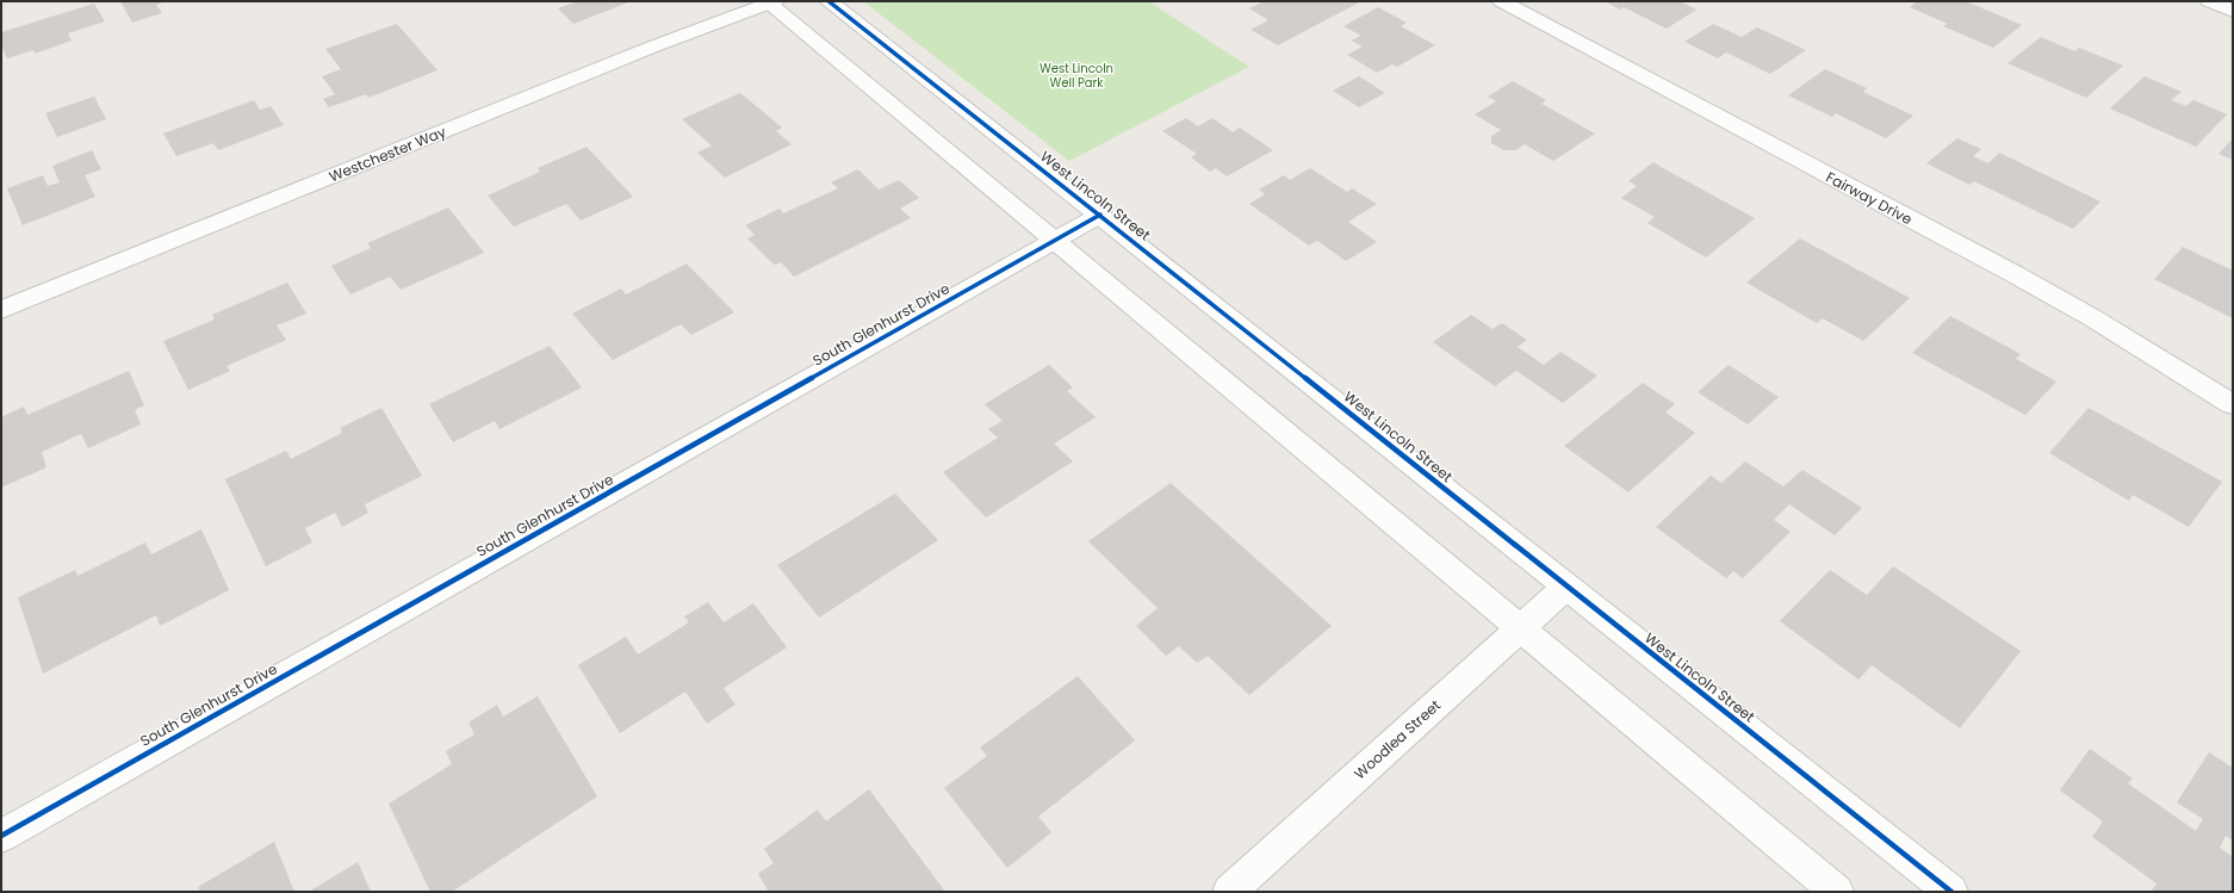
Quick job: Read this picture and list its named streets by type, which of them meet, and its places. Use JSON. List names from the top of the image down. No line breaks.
{"streets":{"street":["Westchester Way","West Lincoln Street","Fairway Drive","South Glenhurst Drive","Woodlea Street"]},"crossings":[["West Lincoln Street","South Glenhurst Drive"],["West Lincoln Street","Woodlea Street"]],"parks":["West Lincoln Well Park"]}
